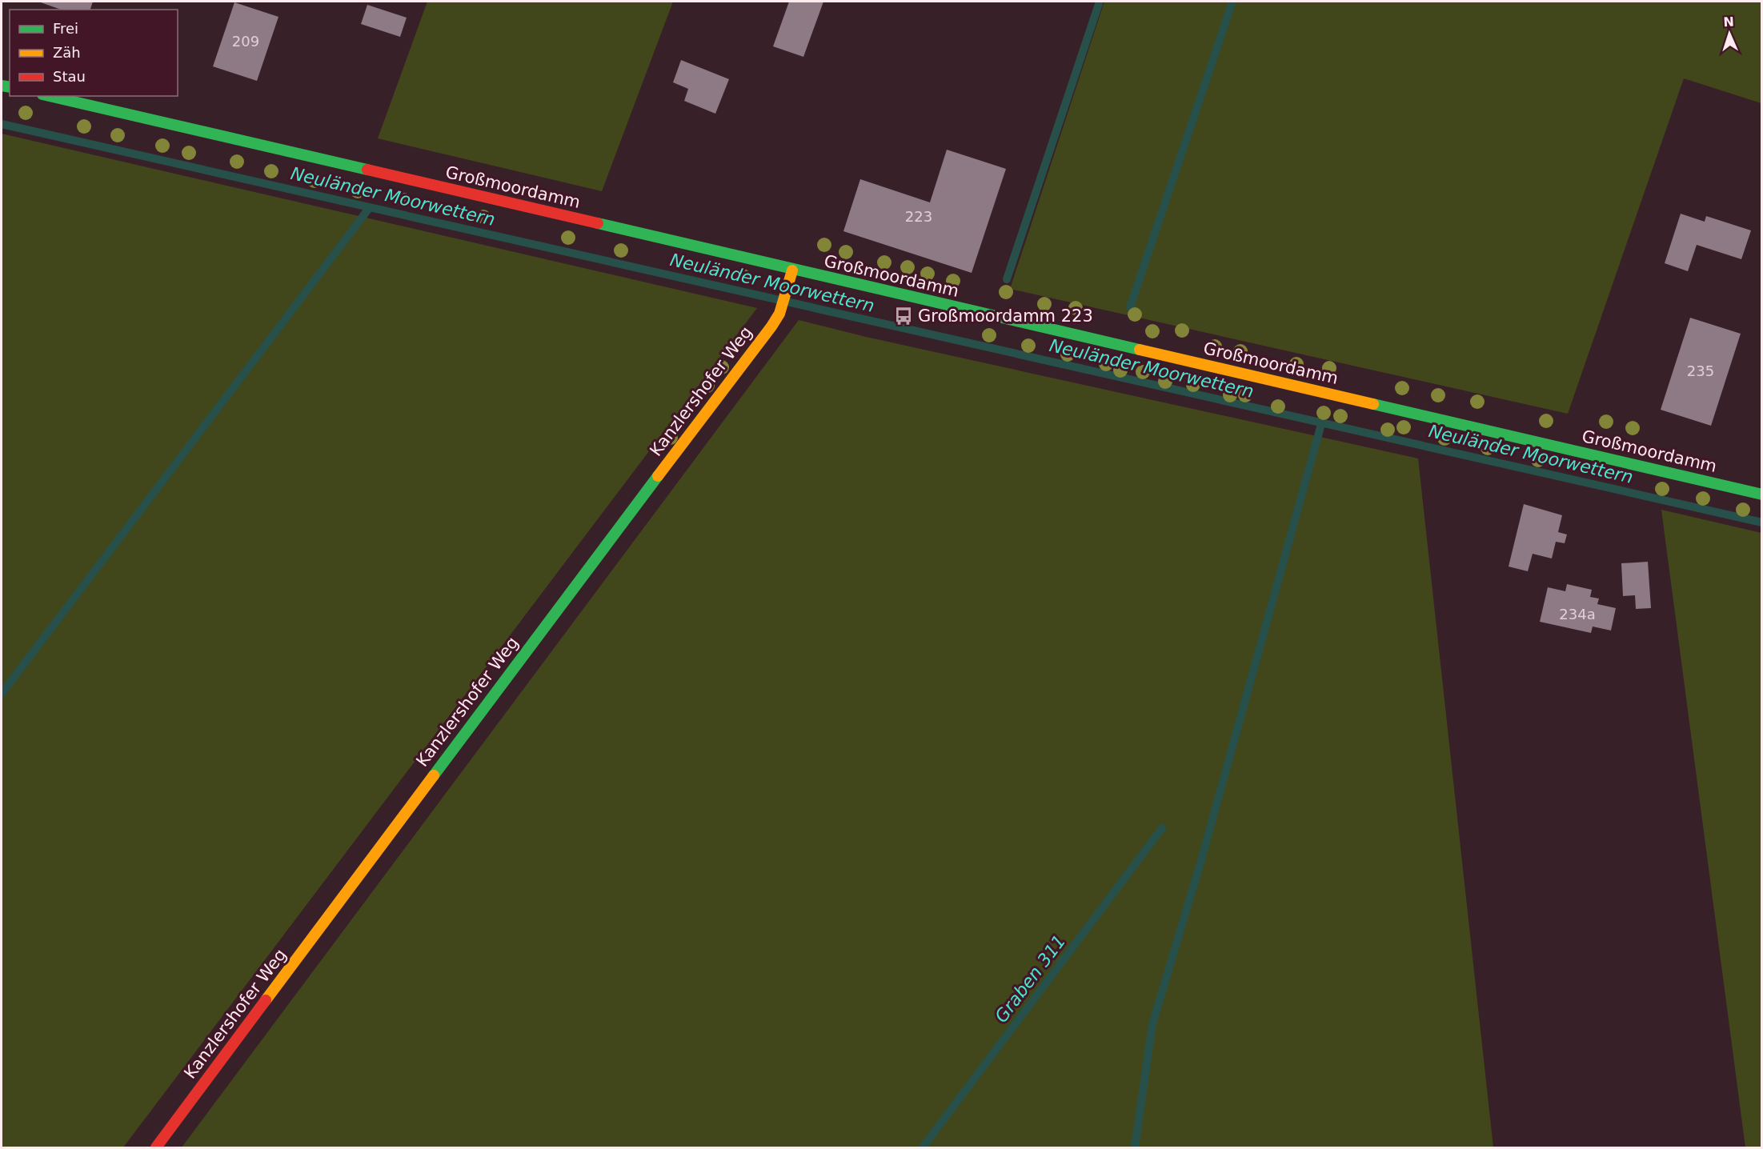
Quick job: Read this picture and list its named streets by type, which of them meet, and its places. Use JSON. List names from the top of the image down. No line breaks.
{"streets":{"street":["Großmoordamm","Kanzlershofer Weg"]},"crossings":[["Großmoordamm","Kanzlershofer Weg"]],"water":["Neuländer Moorwettern","Graben 311"],"places":{"bus stop":["Großmoordamm 223"]},"house_numbers":["209","223","235","234a"],"legend":["Frei","Zäh","Stau"],"north":"top"}
